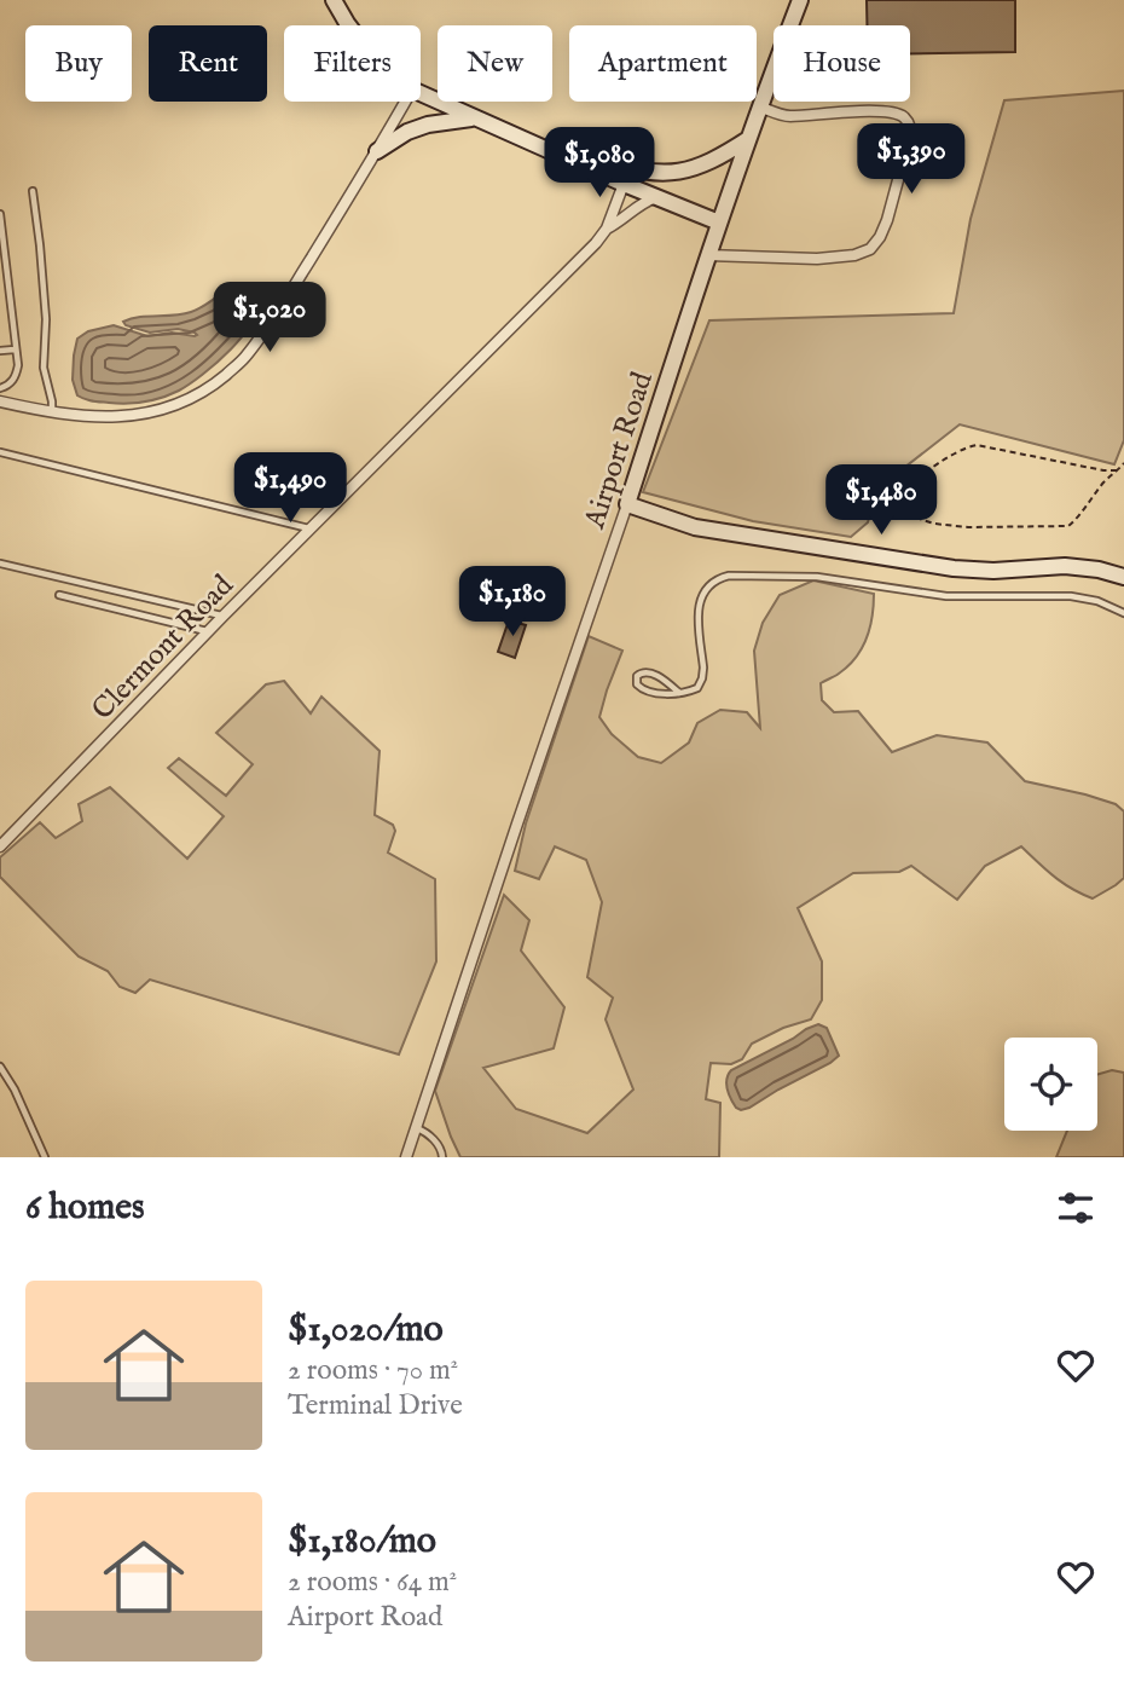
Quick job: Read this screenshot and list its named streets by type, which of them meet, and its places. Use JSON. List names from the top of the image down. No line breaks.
{"streets":{"street":["Airport Road","Clermont Road"]},"page":{"chip":["Buy","Rent","Filters","New","Apartment","House"],"price":["$1,390","$1,080","$1,020","$1,490","$1,480","$1,180"],"heading":"6 homes","list":[{"name":"$1,020/mo","note":"2 rooms · 70 m² · Terminal Drive"},{"name":"$1,180/mo","note":"2 rooms · 64 m² · Airport Road"}]}}
